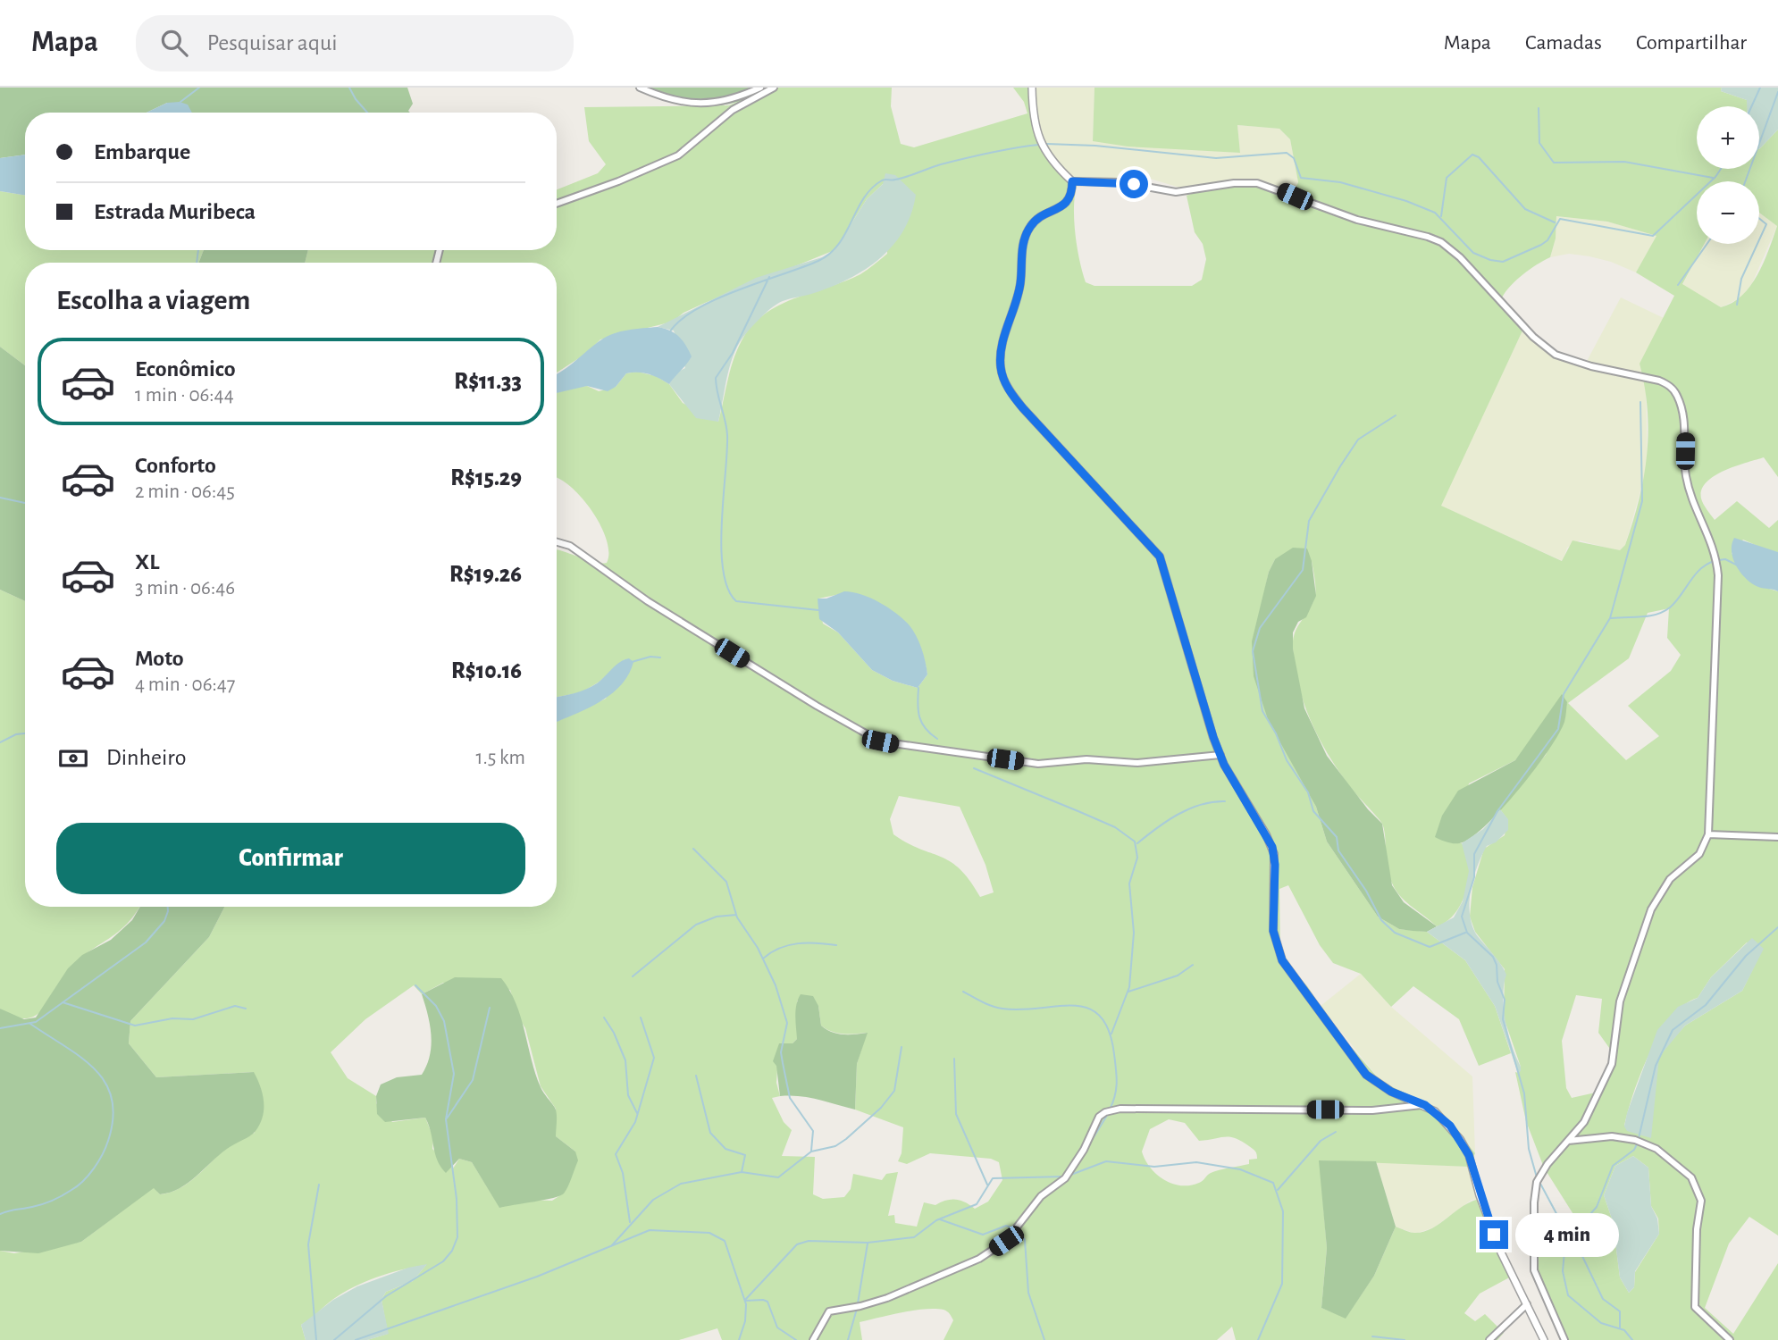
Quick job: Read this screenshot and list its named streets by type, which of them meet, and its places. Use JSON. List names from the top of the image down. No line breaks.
{"page":{"header":"Mapa","search":"Pesquisar aqui","nav":["Mapa","Camadas","Compartilhar"],"map_buttons":["+","−"],"banner":["Embarque","Estrada Muribeca"],"heading":"Escolha a viagem","list":[{"name":"Econômico","note":"1 min · 06:44","value":"R$11.33"},{"name":"Conforto","note":"2 min · 06:45","value":"R$15.29"},{"name":"XL","note":"3 min · 06:46","value":"R$19.26"},{"name":"Moto","note":"4 min · 06:47","value":"R$10.16"}],"pay":["Dinheiro","1.5 km"],"buttons":"Confirmar","bubble":"4 min"}}
